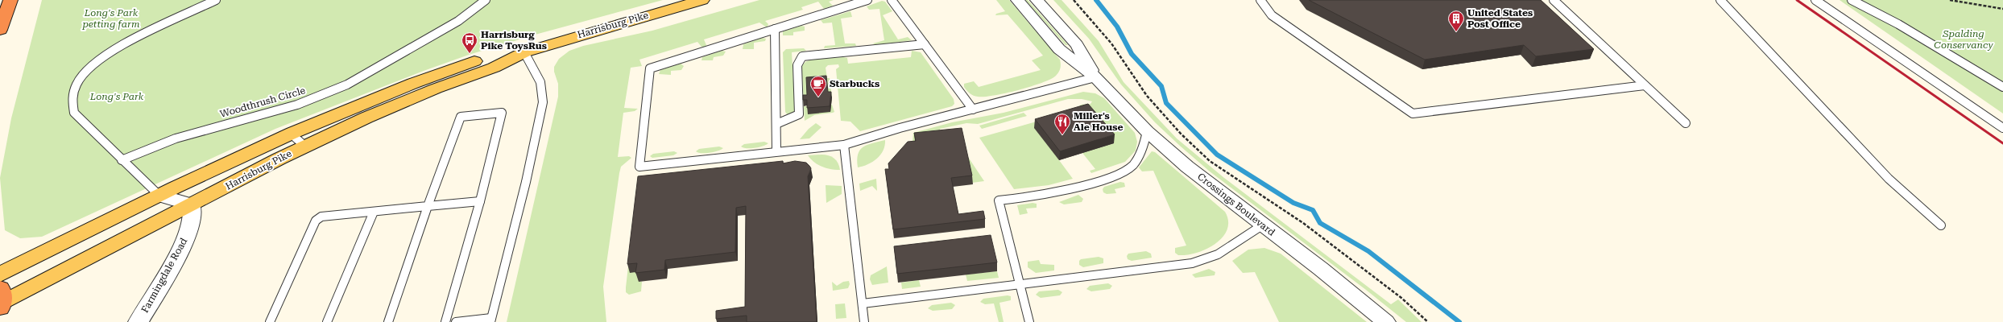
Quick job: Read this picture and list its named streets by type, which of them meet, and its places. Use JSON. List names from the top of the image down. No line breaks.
{"streets":{"main road":["Harrisburg Pike"],"street":["Crossings Boulevard","Farmingdale Road"],"lane":["Woodthrush Circle"]},"crossings":[["Harrisburg Pike","Farmingdale Road"]],"parks":["Long's Park petting farm","Spalding Conservancy","Long's Park"],"places":{"building":["United States Post Office"],"bus stop":["Harrisburg Pike ToysRus"],"cafe":["Starbucks"],"restaurant":["Miller's Ale House"]}}
